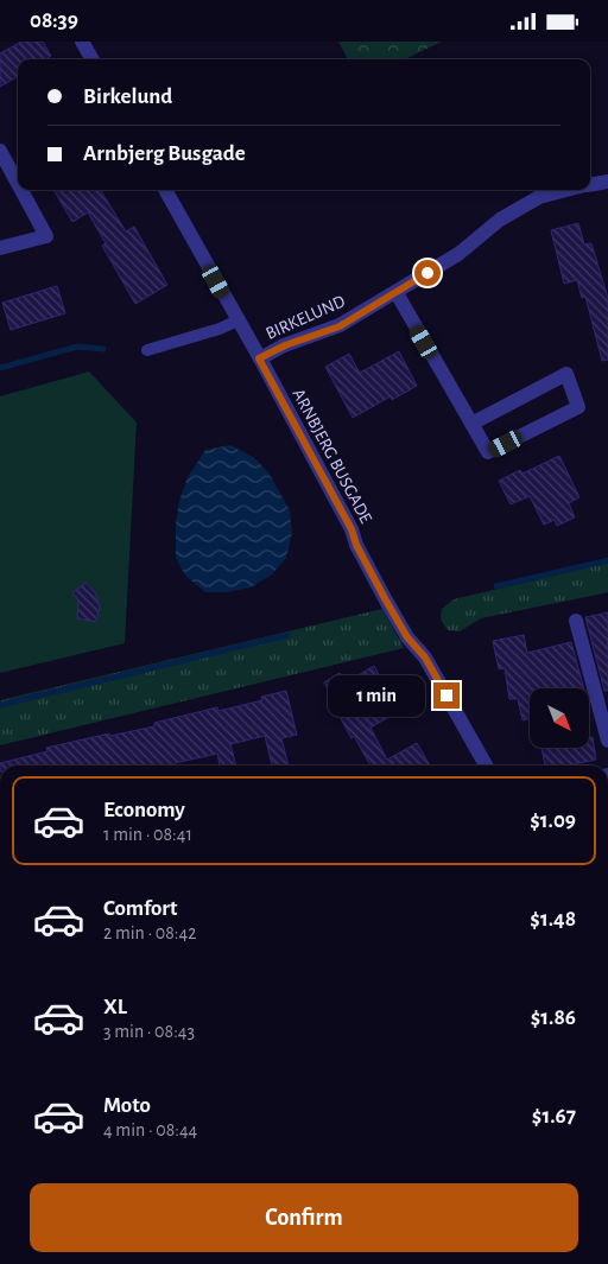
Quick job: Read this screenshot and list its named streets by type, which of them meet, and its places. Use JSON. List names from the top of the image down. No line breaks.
{"streets":{"street":["BIRKELUND","ARNBJERG BUSGADE"]},"crossings":[["BIRKELUND","ARNBJERG BUSGADE"]],"north":"bottom right","page":{"status":"08:39","banner":["Birkelund","Arnbjerg Busgade"],"bubble":"1 min","list":[{"name":"Economy","note":"1 min · 08:41","value":"$1.09"},{"name":"Comfort","note":"2 min · 08:42","value":"$1.48"},{"name":"XL","note":"3 min · 08:43","value":"$1.86"},{"name":"Moto","note":"4 min · 08:44","value":"$1.67"}],"buttons":"Confirm"}}
